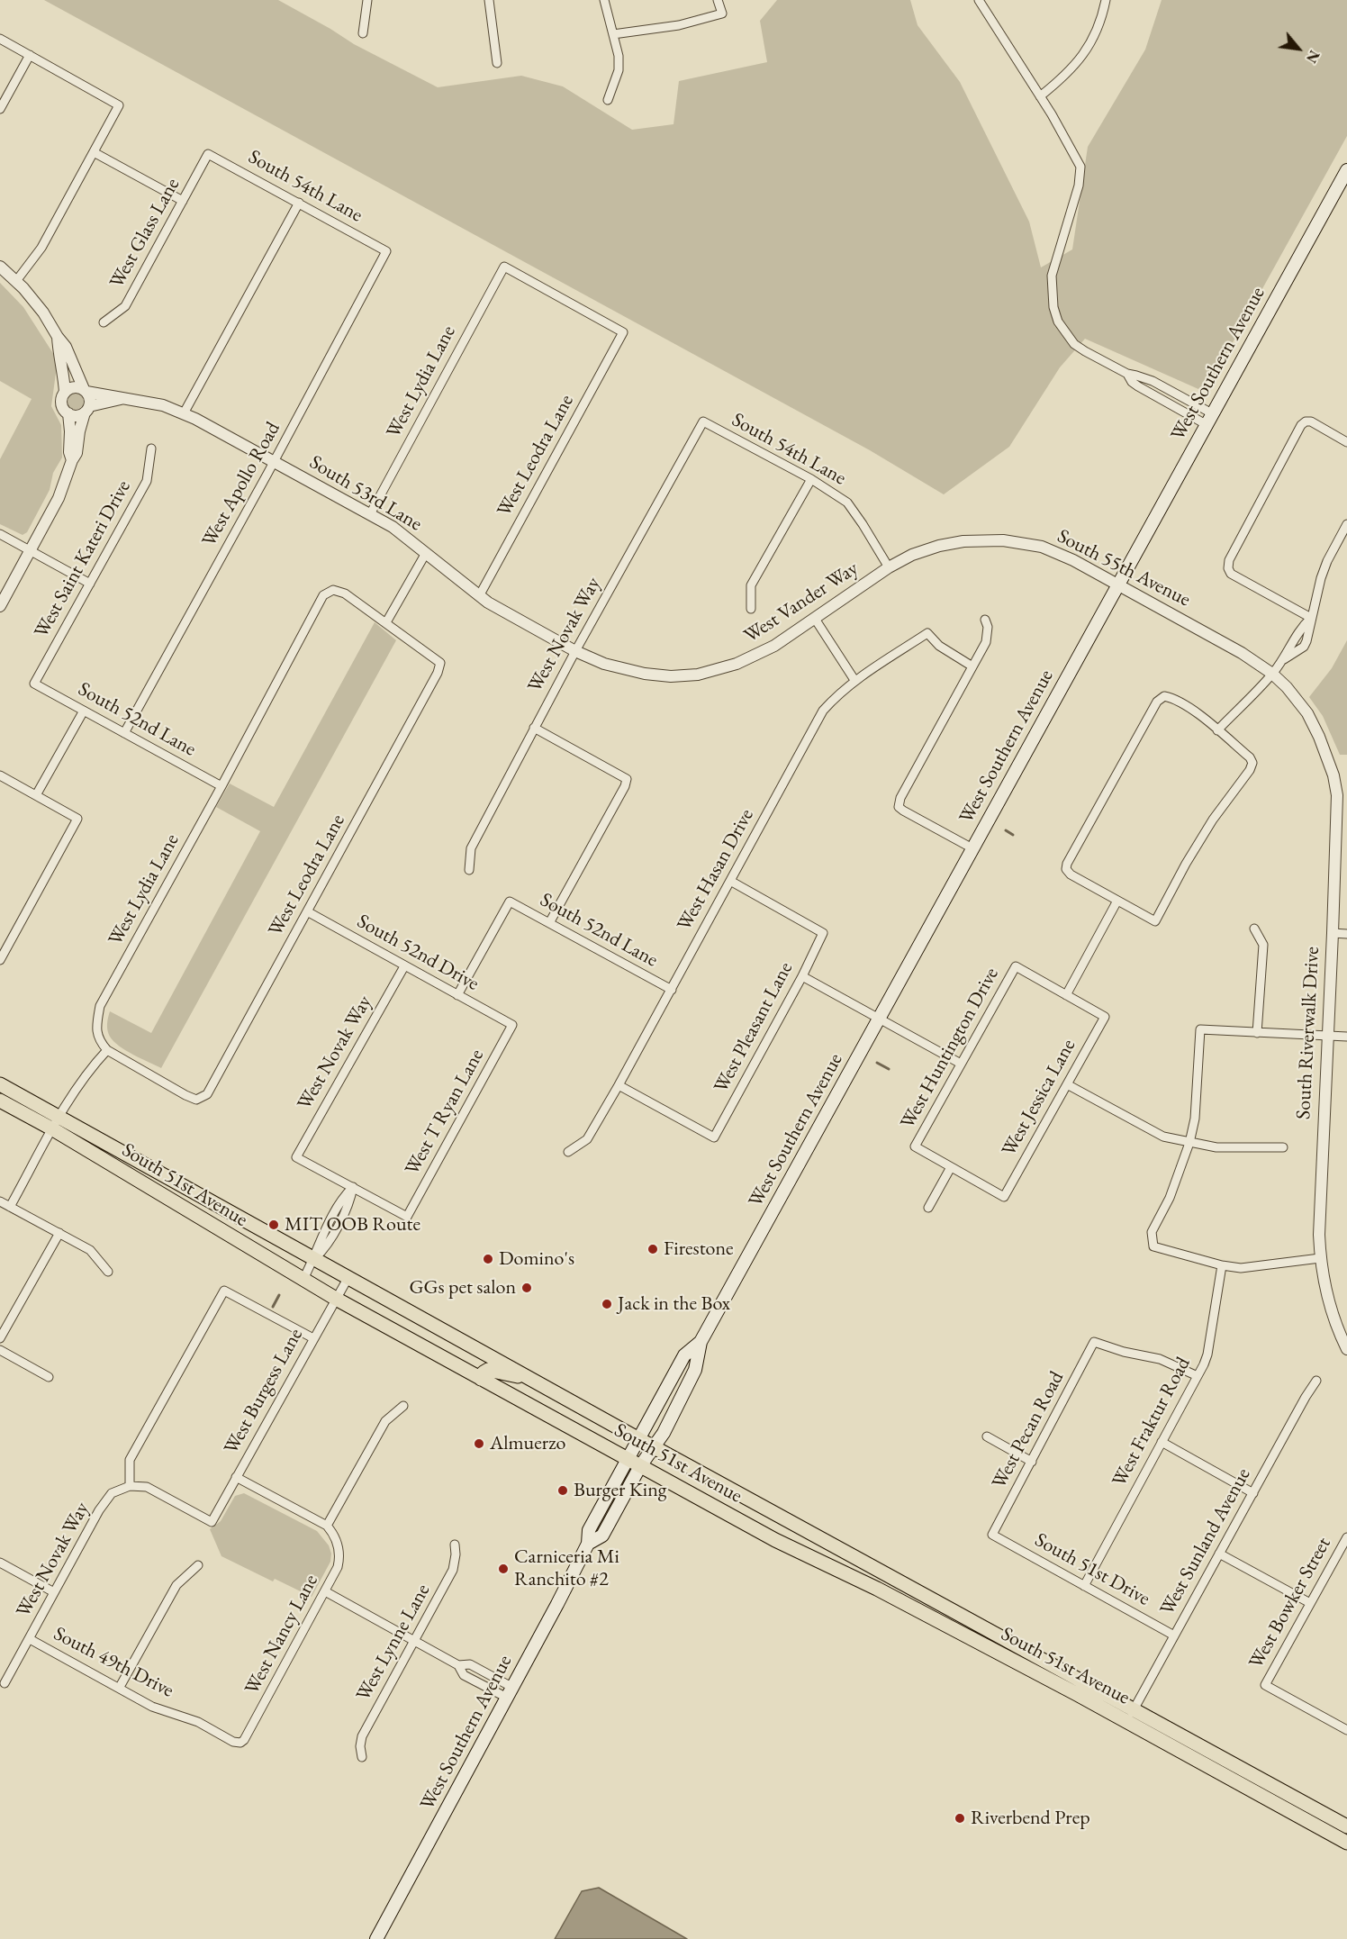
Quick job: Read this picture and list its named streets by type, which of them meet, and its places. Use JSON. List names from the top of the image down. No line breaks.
{"streets":{"main road":["West Southern Avenue","South 51st Avenue"],"street":["South 54th Lane","West Glass Lane","West Lydia Lane","West Leodra Lane","West Apollo Road","South 53rd Lane","West Saint Kateri Drive","South 55th Avenue","West Vander Way","West Novak Way","South 52nd Lane","West Hasan Drive","South 52nd Drive","West Pleasant Lane","South Riverwalk Drive","West Huntington Drive","West Jessica Lane","West T Ryan Lane","West Burgess Lane","West Fraktur Road","West Pecan Road","West Sunland Avenue","South 51st Drive","West Bowker Street","West Nancy Lane","West Lynne Lane","South 49th Drive"]},"crossings":[["South 54th Lane","West Glass Lane"],["South 54th Lane","West Apollo Road"],["South 54th Lane","South 55th Avenue"],["South 54th Lane","West Vander Way"],["South 54th Lane","West Novak Way"],["West Southern Avenue","South 55th Avenue"],["West Southern Avenue","South 51st Avenue"],["West Lydia Lane","West Leodra Lane"],["West Lydia Lane","South 53rd Lane"],["West Lydia Lane","South 52nd Lane"],["West Leodra Lane","South 53rd Lane"],["West Leodra Lane","South 52nd Drive"],["West Apollo Road","South 53rd Lane"],["West Apollo Road","South 52nd Lane"],["South 53rd Lane","West Vander Way"],["South 53rd Lane","West Novak Way"],["West Saint Kateri Drive","South 52nd Lane"],["South 55th Avenue","West Vander Way"],["South 55th Avenue","South Riverwalk Drive"],["West Vander Way","West Novak Way"],["West Novak Way","South 52nd Drive"],["West Novak Way","West T Ryan Lane"],["West Novak Way","West Burgess Lane"],["West Novak Way","South 49th Drive"],["South 52nd Lane","West Hasan Drive"],["South 52nd Lane","South 52nd Drive"],["West Hasan Drive","West Pleasant Lane"],["South 52nd Drive","West T Ryan Lane"],["West Huntington Drive","West Jessica Lane"],["South 51st Avenue","West Burgess Lane"],["South 51st Avenue","West Sunland Avenue"],["West Fraktur Road","West Pecan Road"],["West Fraktur Road","South 51st Drive"],["West Pecan Road","South 51st Drive"],["West Sunland Avenue","South 51st Drive"],["West Nancy Lane","South 49th Drive"]],"places":["MIT OOB Route","Firestone","Domino's","GGs pet salon","Jack in the Box","Almuerzo","Burger King","Carniceria Mi Ranchito #2","Riverbend Prep"],"north":"bottom right"}
